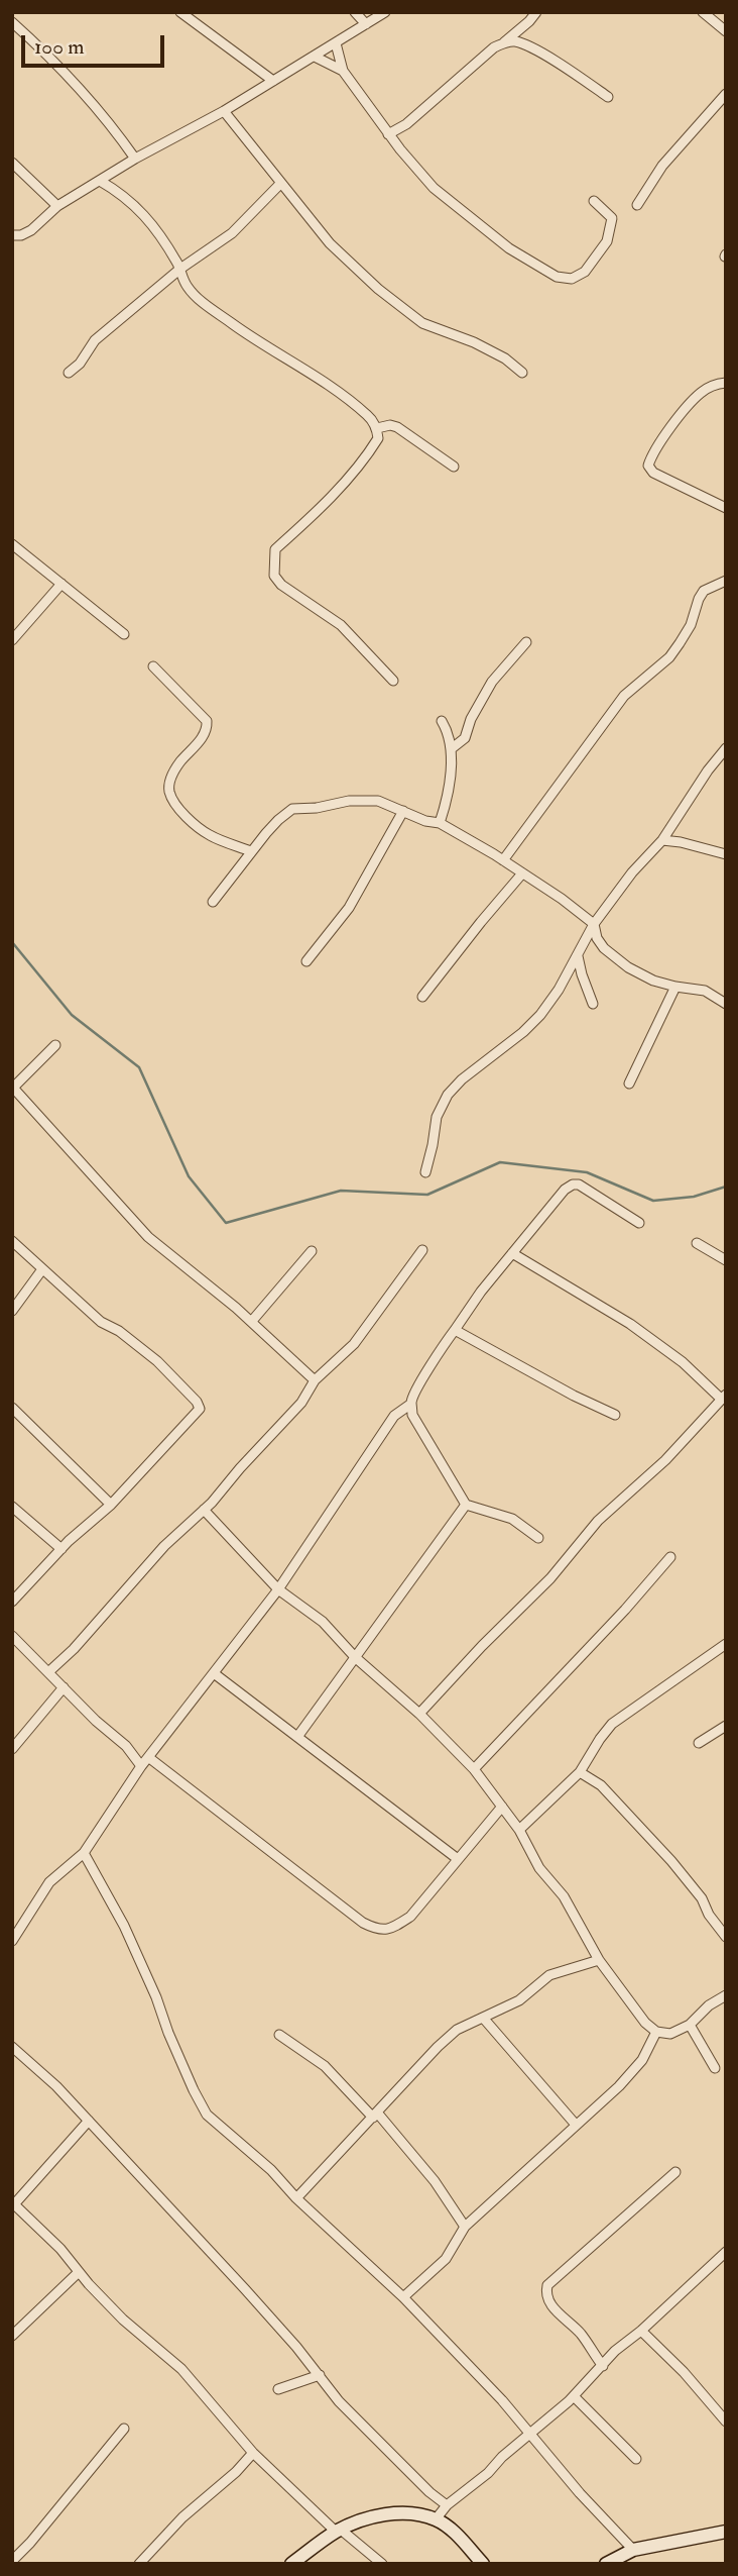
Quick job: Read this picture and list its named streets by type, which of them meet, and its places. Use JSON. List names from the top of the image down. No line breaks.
{"scale_bar":"100 m"}
